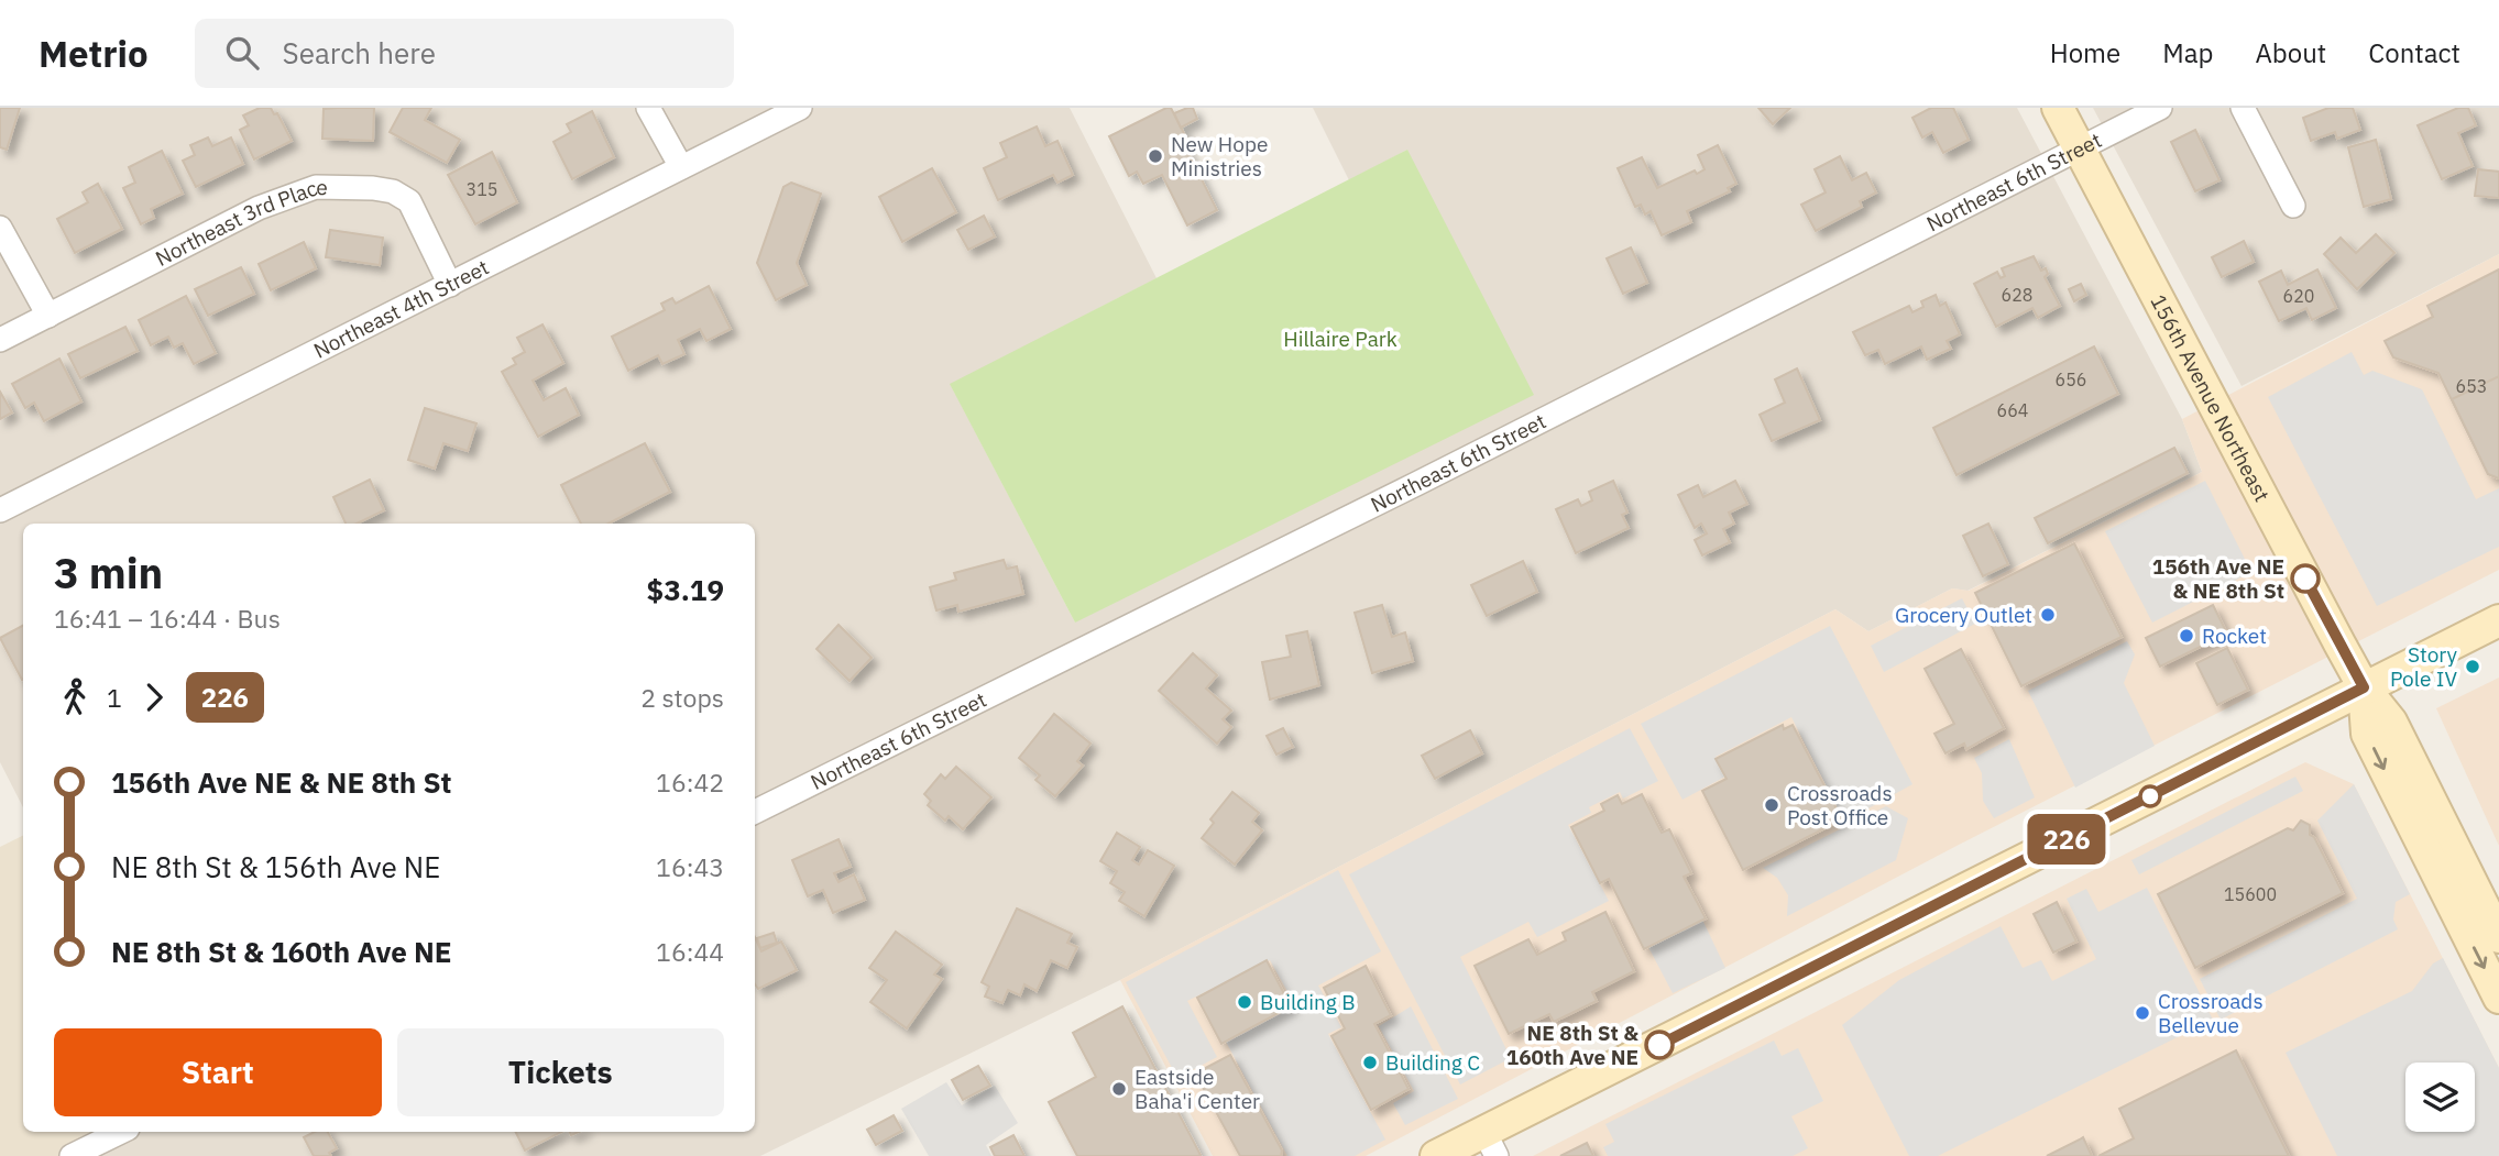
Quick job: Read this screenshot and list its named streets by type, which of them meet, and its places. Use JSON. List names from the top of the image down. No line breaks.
{"streets":{"main road":["156th Avenue Northeast"],"street":["Northeast 6th Street","Northeast 3rd Place","Northeast 4th Street"]},"crossings":[["Northeast 6th Street","156th Avenue Northeast"],["Northeast 3rd Place","Northeast 4th Street"]],"parks":["Hillaire Park"],"places":["New Hope Ministries","156th Ave NE & NE 8th St","Grocery Outlet","Rocket","Story Pole IV","Crossroads Post Office","Building B","Crossroads Bellevue","NE 8th St & 160th Ave NE","Building C","Eastside Baha'i Center"],"lines":["bus line 226"],"house_numbers":["315","628","620","656","653","664","15600"],"page":{"header":"Metrio","search":"Search here","nav":["Home","Map","About","Contact"],"on_map":"226","heading":["3 min","16:41 – 16:44 · Bus","$3.19"],"legs":["1","226","2 stops"],"list":[{"name":"156th Ave NE & NE 8th St","value":"16:42"},{"name":"NE 8th St & 156th Ave NE","value":"16:43"},{"name":"NE 8th St & 160th Ave NE","value":"16:44"}],"buttons":["Start","Tickets"]}}
